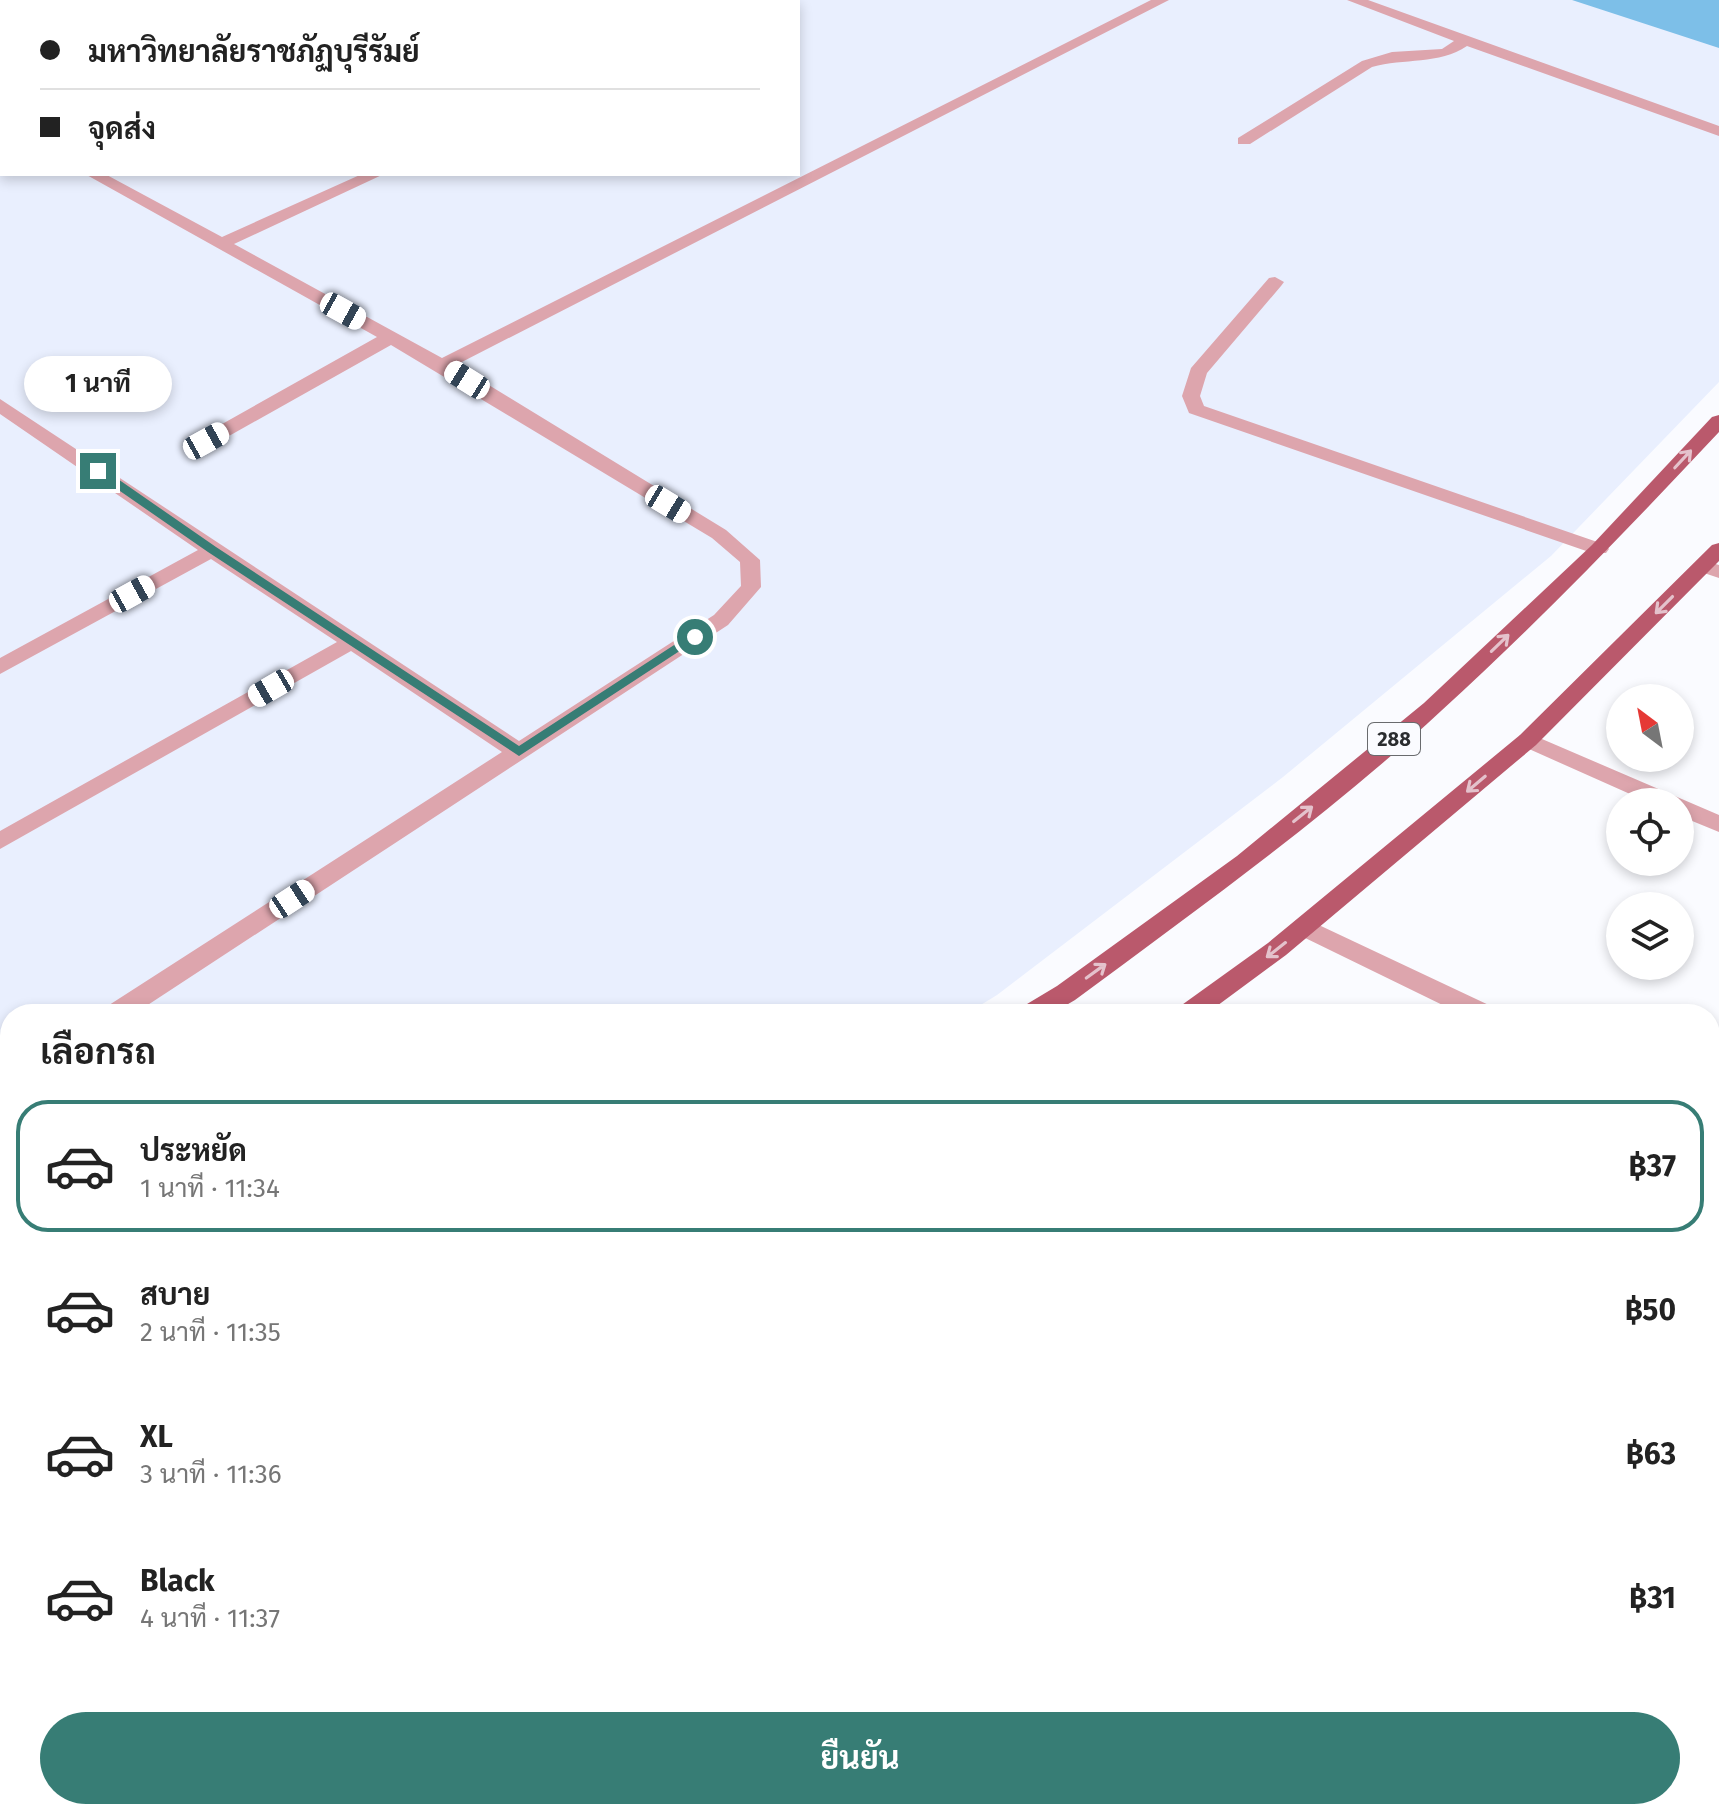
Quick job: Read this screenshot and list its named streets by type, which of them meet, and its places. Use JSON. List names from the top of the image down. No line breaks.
{"streets":{"main road":["288"]},"north":"top left","page":{"banner":["มหาวิทยาลัยราชภัฏบุรีรัมย์","จุดส่ง"],"bubble":"1 นาที","heading":"เลือกรถ","list":[{"name":"ประหยัด","note":"1 นาที · 11:34","value":"฿37"},{"name":"สบาย","note":"2 นาที · 11:35","value":"฿50"},{"name":"XL","note":"3 นาที · 11:36","value":"฿63"},{"name":"Black","note":"4 นาที · 11:37","value":"฿31"}],"buttons":"ยืนยัน"}}
